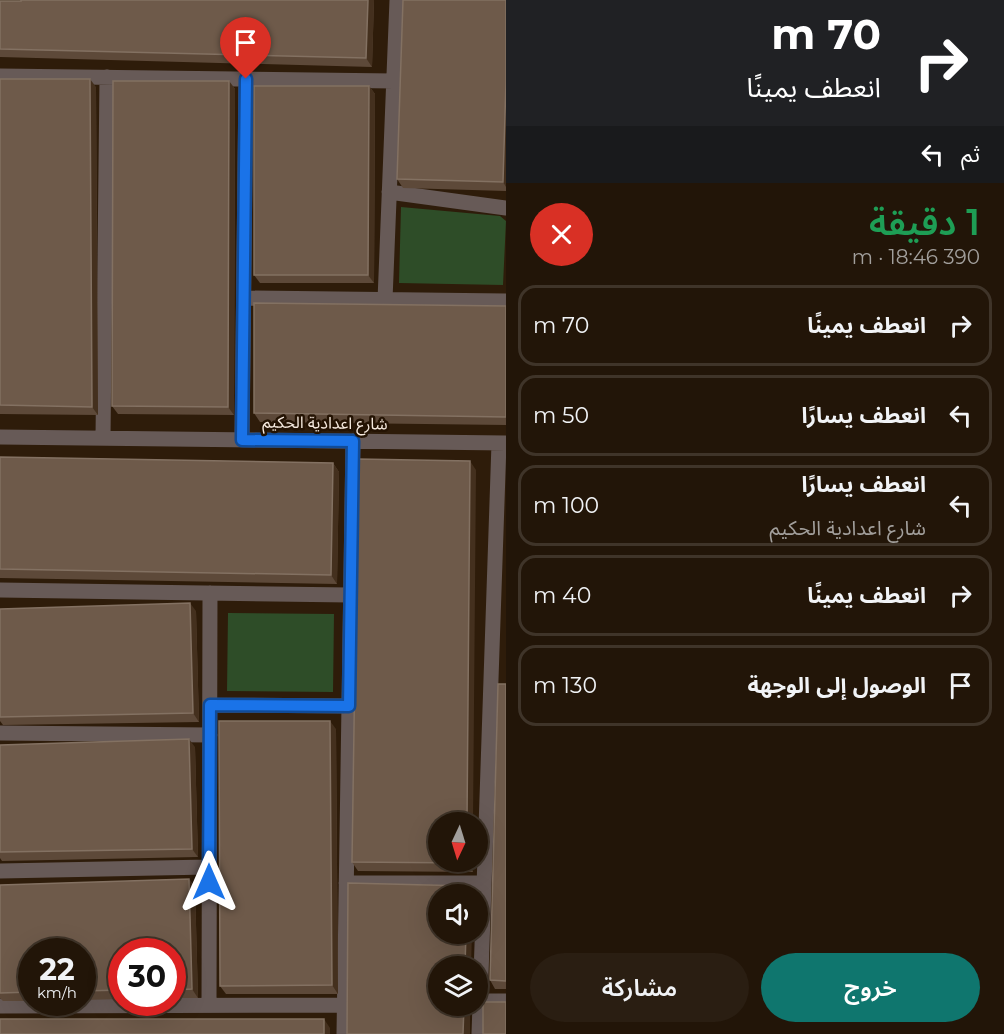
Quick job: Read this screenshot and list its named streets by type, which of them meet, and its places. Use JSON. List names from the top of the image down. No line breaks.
{"streets":{"street":["شارع اعدادية الحكيم"]},"north":"bottom","page":{"turn":["70 m","انعطف يمينًا"],"then":"ثم","heading":["1 دقيقة","390 m · 18:46"],"list":[{"name":"انعطف يمينًا","value":"70 m"},{"name":"انعطف يسارًا","value":"50 m"},{"name":"انعطف يسارًا","note":"شارع اعدادية الحكيم","value":"100 m"},{"name":"انعطف يمينًا","value":"40 m"},{"name":"الوصول إلى الوجهة","value":"130 m"}],"speed":"22 km/h","limit":"30","buttons":["خروج","مشاركة"]}}
